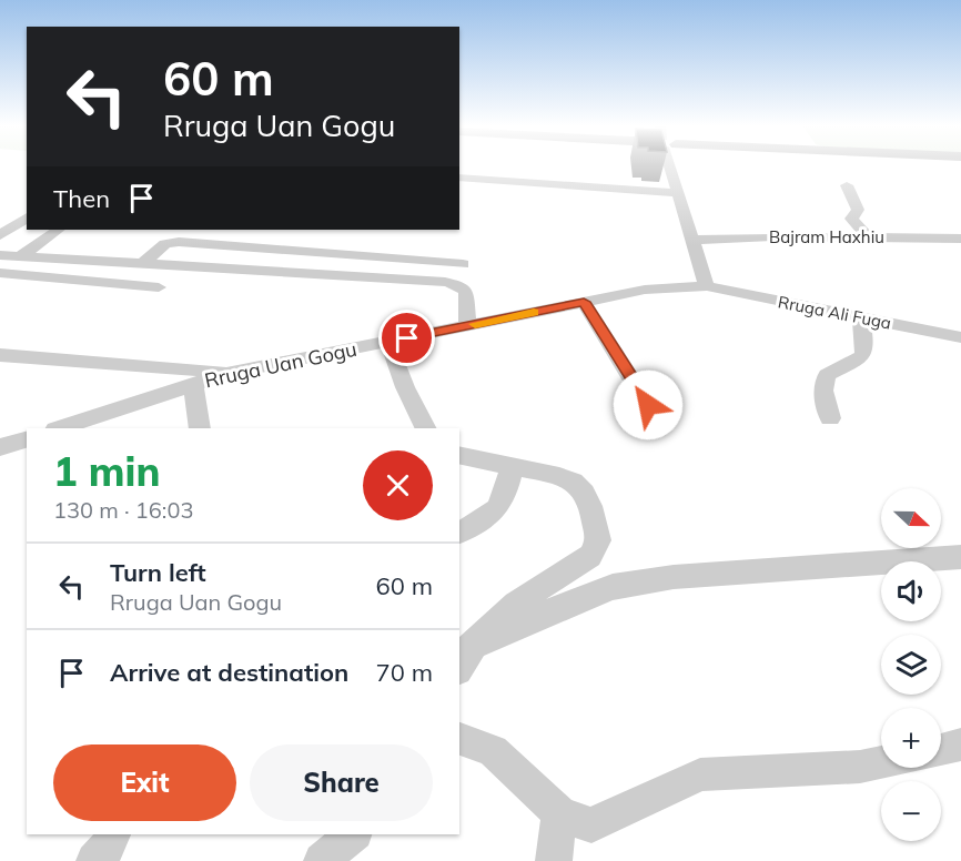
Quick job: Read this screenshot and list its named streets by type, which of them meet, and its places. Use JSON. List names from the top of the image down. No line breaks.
{"streets":{"street":["Bajram Haxhiu","Rruga Ali Fuga","Rruga Uan Gogu"]},"crossings":[["Rruga Ali Fuga","Rruga Uan Gogu"]],"north":"right","page":{"turn":["60 m","Rruga Uan Gogu"],"then":"Then","heading":["1 min","130 m · 16:03"],"map_buttons":["+","−"],"list":[{"name":"Turn left","note":"Rruga Uan Gogu","value":"60 m"},{"name":"Arrive at destination","value":"70 m"}],"buttons":["Exit","Share"]}}
